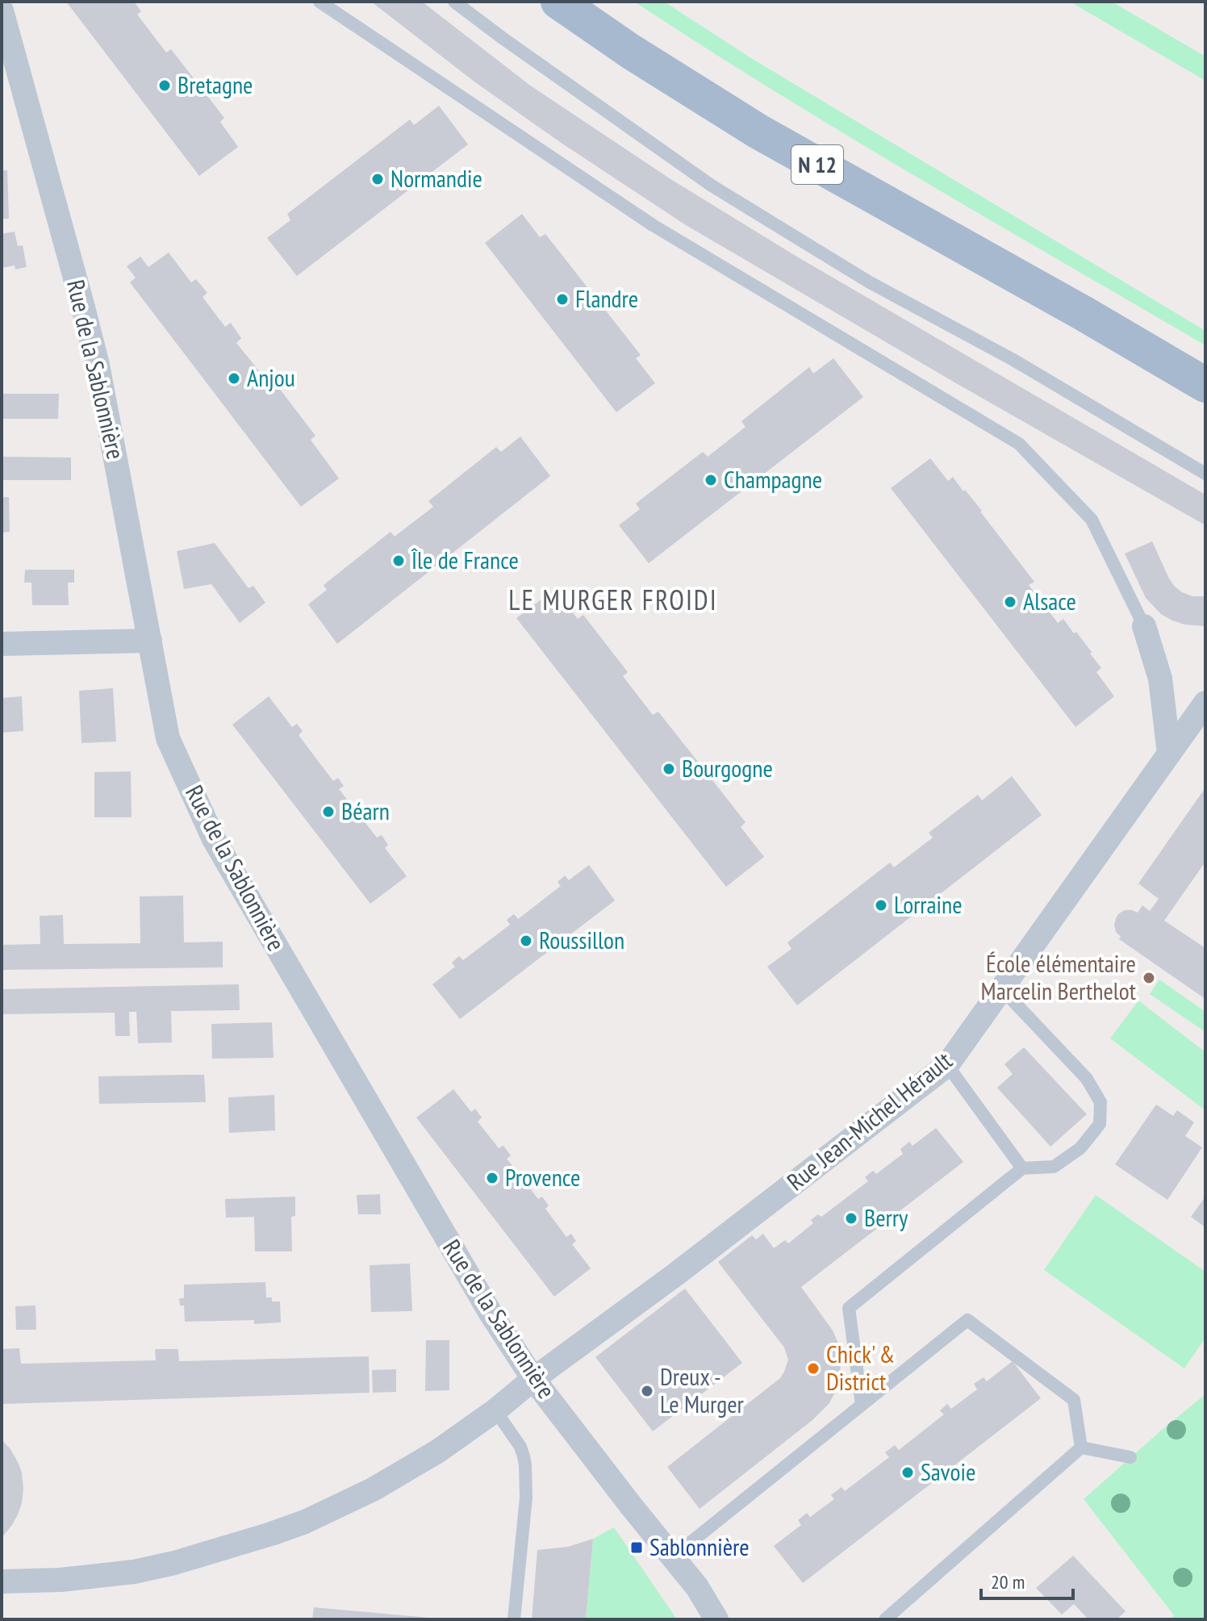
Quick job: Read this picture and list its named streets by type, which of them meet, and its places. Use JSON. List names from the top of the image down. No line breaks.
{"streets":{"main road":["N 12"],"street":["Rue de la Sablonnière","Rue Jean-Michel Hérault"]},"crossings":[["Rue de la Sablonnière","Rue Jean-Michel Hérault"]],"districts":["LE MURGER FROIDI"],"places":{"other":["Bretagne","Normandie","Flandre","Anjou","Champagne","Île de France","Alsace","Bourgogne","Béarn","Lorraine","Roussillon","École élémentaire Marcelin Berthelot","Provence","Berry","Chick' & District","Dreux - Le Murger","Savoie"],"transit":["Sablonnière"]},"scale_bar":"20 m"}
